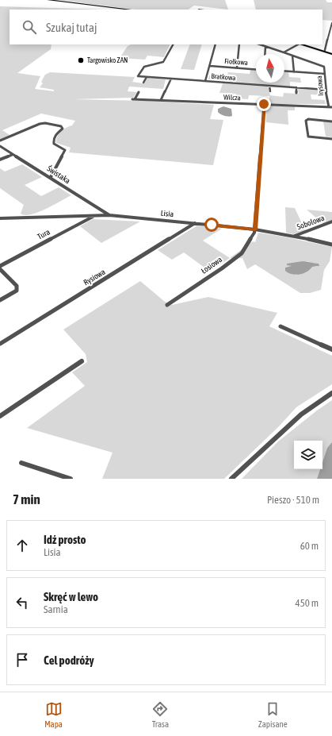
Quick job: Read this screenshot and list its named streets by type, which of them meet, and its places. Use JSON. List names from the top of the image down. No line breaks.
{"streets":{"street":["Fiołkowa","Bratkowa","Irysowa","Wilcza","Świstaka","Lisia","Sobolowa","Tura","Łosiowa","Rysiowa"]},"crossings":[["Bratkowa","Irysowa"],["Irysowa","Wilcza"],["Świstaka","Lisia"],["Lisia","Sobolowa"],["Lisia","Tura"],["Lisia","Łosiowa"],["Lisia","Rysiowa"]],"places":["Targowisko ZAN"],"north":"top","page":{"search":"Szukaj tutaj","heading":["7 min","Pieszo · 510 m"],"list":[["Idź prosto","Lisia","60 m"],["Skręć w lewo","Sarnia","450 m"],"Cel podróży"],"nav":["Mapa","Trasa","Zapisane"]}}
